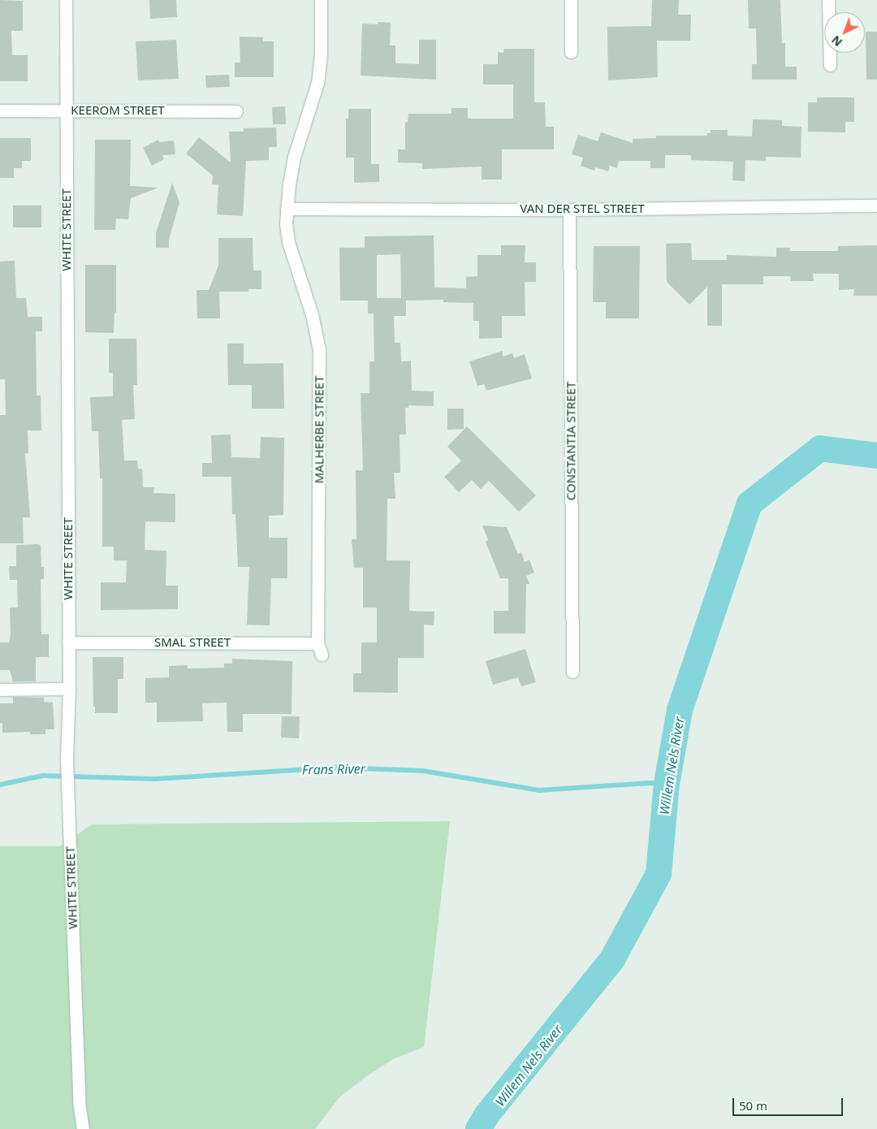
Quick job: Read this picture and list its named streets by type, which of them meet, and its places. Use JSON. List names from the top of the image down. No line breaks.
{"streets":{"street":["KEEROM STREET","VAN DER STEL STREET","WHITE STREET","MALHERBE STREET","CONSTANTIA STREET","SMAL STREET"]},"crossings":[["KEEROM STREET","WHITE STREET"],["VAN DER STEL STREET","MALHERBE STREET"],["VAN DER STEL STREET","CONSTANTIA STREET"],["WHITE STREET","SMAL STREET"],["MALHERBE STREET","SMAL STREET"]],"water":["Willem Nels River","Frans River"],"scale_bar":"50 m","north":"bottom left"}
